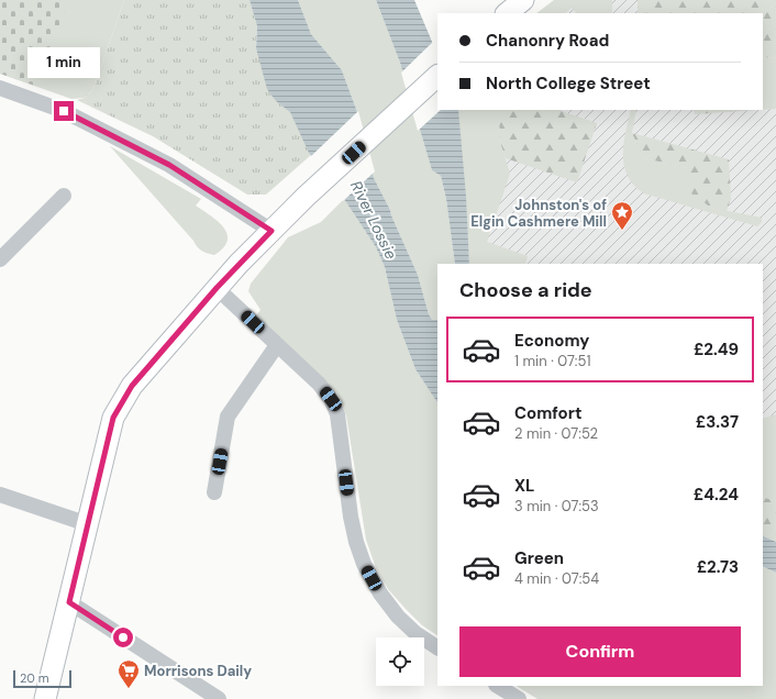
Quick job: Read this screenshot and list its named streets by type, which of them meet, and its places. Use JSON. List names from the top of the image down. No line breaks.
{"water":["River Lossie"],"places":{"place":["Johnston's of Elgin Cashmere Mill"],"supermarket":["Morrisons Daily"]},"scale_bar":"20 m","page":{"banner":["Chanonry Road","North College Street"],"bubble":"1 min","heading":"Choose a ride","list":[{"name":"Economy","note":"1 min · 07:51","value":"£2.49"},{"name":"Comfort","note":"2 min · 07:52","value":"£3.37"},{"name":"XL","note":"3 min · 07:53","value":"£4.24"},{"name":"Green","note":"4 min · 07:54","value":"£2.73"}],"buttons":"Confirm","scale":"20 m"}}
